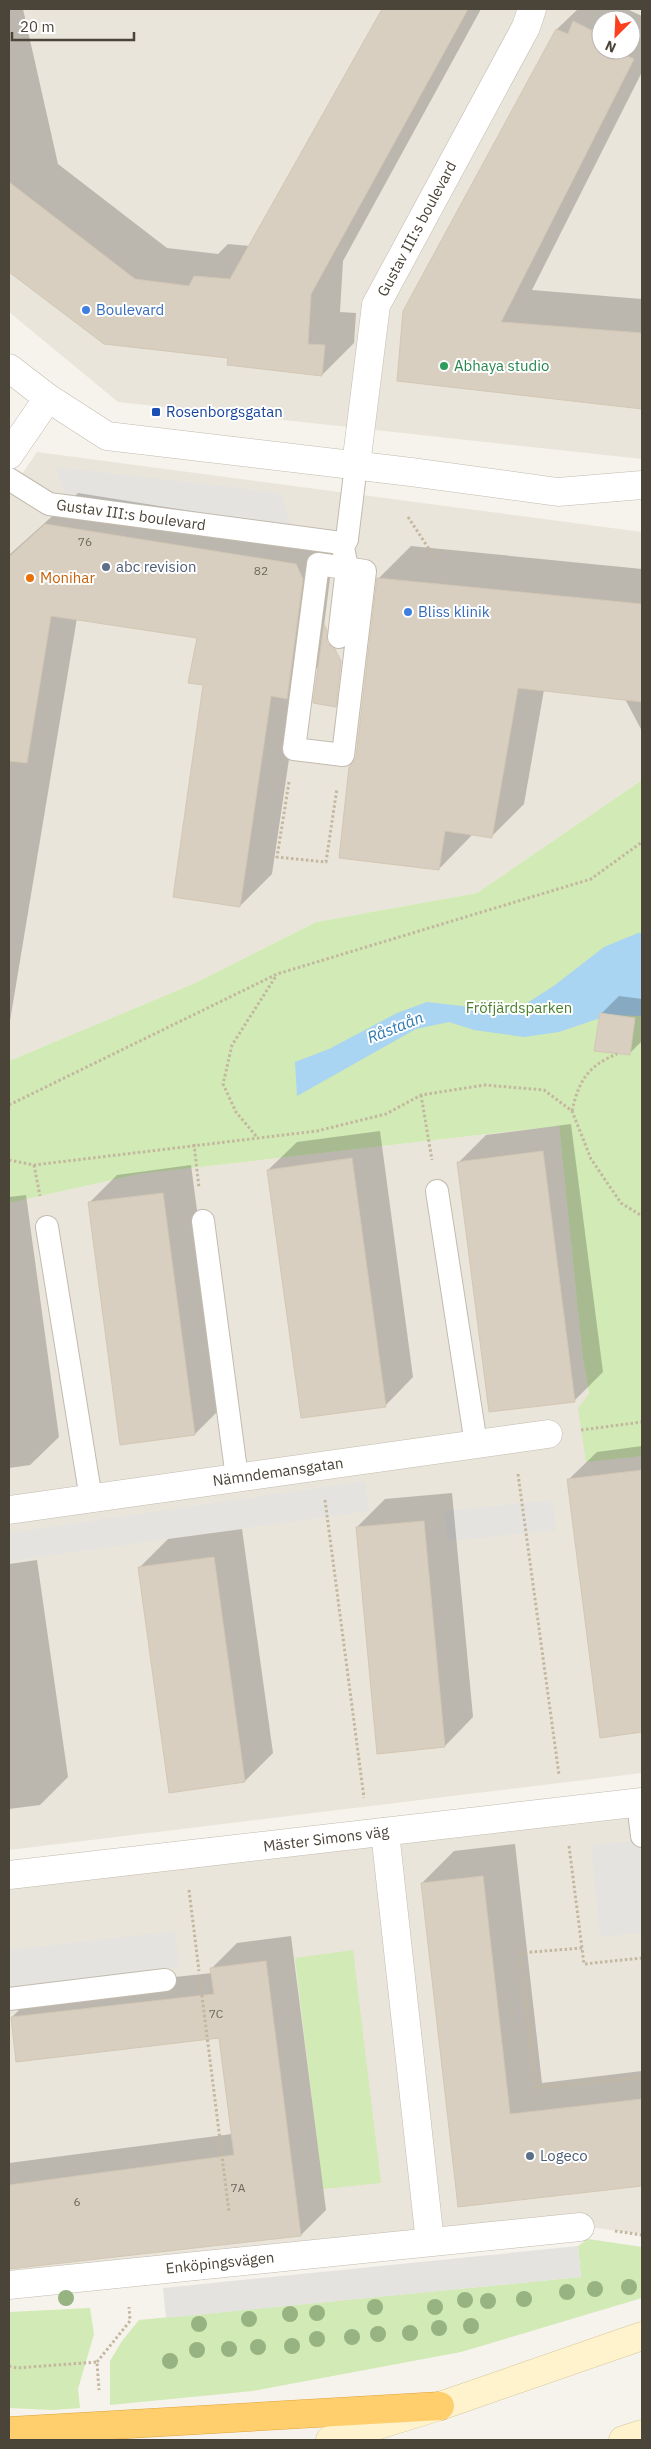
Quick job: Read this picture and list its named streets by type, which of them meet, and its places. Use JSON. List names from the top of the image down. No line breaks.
{"streets":{"street":["Gustav III:s boulevard","Nämndemansgatan","Mäster Simons väg","Enköpingsvägen"]},"water":["Råstaån"],"parks":["Fröfjärdsparken"],"places":{"other":["Boulevard","Abhaya studio","abc revision","Monihar","Bliss klinik","Logeco"],"transit":["Rosenborgsgatan"]},"house_numbers":["76","82","7C","7A","6"],"scale_bar":"20 m","north":"bottom left"}
